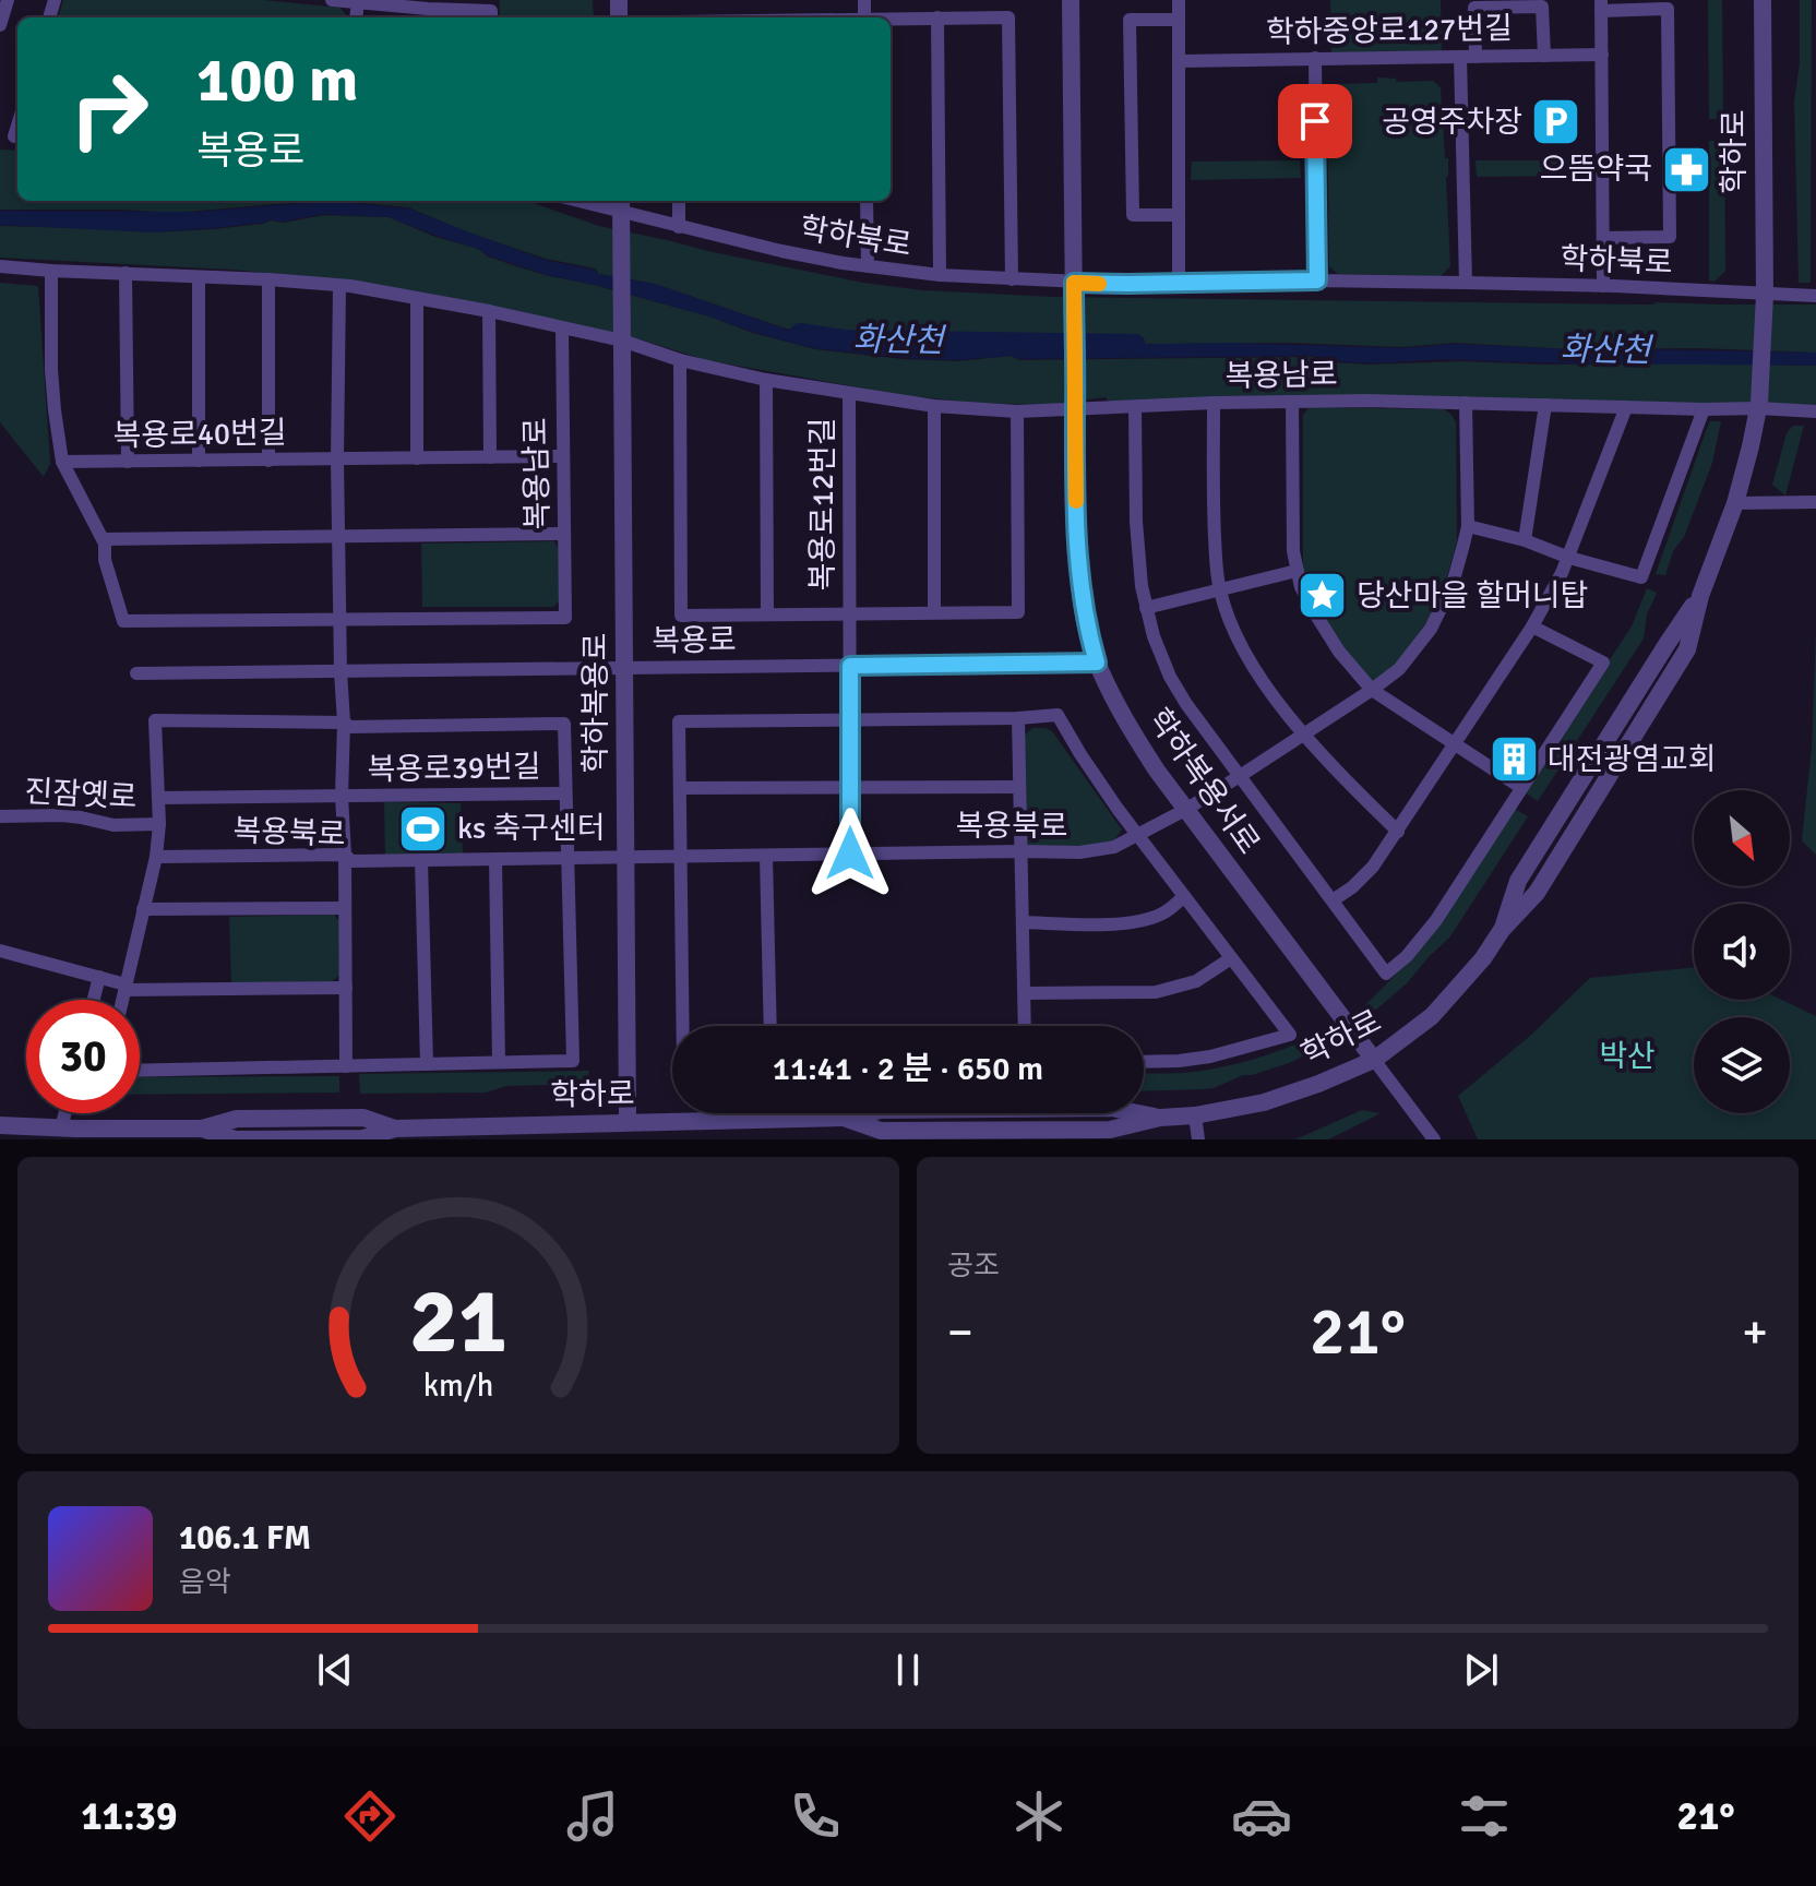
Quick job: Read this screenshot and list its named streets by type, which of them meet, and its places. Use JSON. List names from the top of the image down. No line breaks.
{"streets":{"street":["학하중앙로127번길","학하로","학하북로","복용남로","복용로40번길","복용로12번길","복용로","학하복용로","복용로39번길","학하복용서로","진잠옛로","복용북로"]},"crossings":[["학하로","학하북로"],["학하로","복용남로"],["학하로","학하복용로"],["학하로","학하복용서로"],["학하북로","학하복용로"],["학하북로","학하복용서로"],["복용남로","복용로40번길"],["복용남로","복용로12번길"],["복용남로","학하복용로"],["복용남로","학하복용서로"],["복용남로","복용북로"],["복용로12번길","복용로"],["복용로12번길","복용북로"],["복용로","학하복용로"],["복용로","복용로39번길"],["복용로","학하복용서로"],["학하복용로","복용북로"],["복용로39번길","복용북로"],["학하복용서로","복용북로"]],"water":["화산천"],"parks":["박산"],"places":{"parking":["공영주차장"],"pharmacy":["으뜸약국"],"place":["당산마을 할머니탑"],"building":["대전광염교회"],"sports":["ks 축구센터"]},"north":"bottom right","page":{"turn":["100 m","복용로"],"limit":"30","trip":"11:41 · 2 분 · 650 m","tile":"공조","heat":["−","21°","+"],"song":["106.1 FM","음악"],"tabs":["11:39","21°"],"gauge":["21","km/h"]}}
